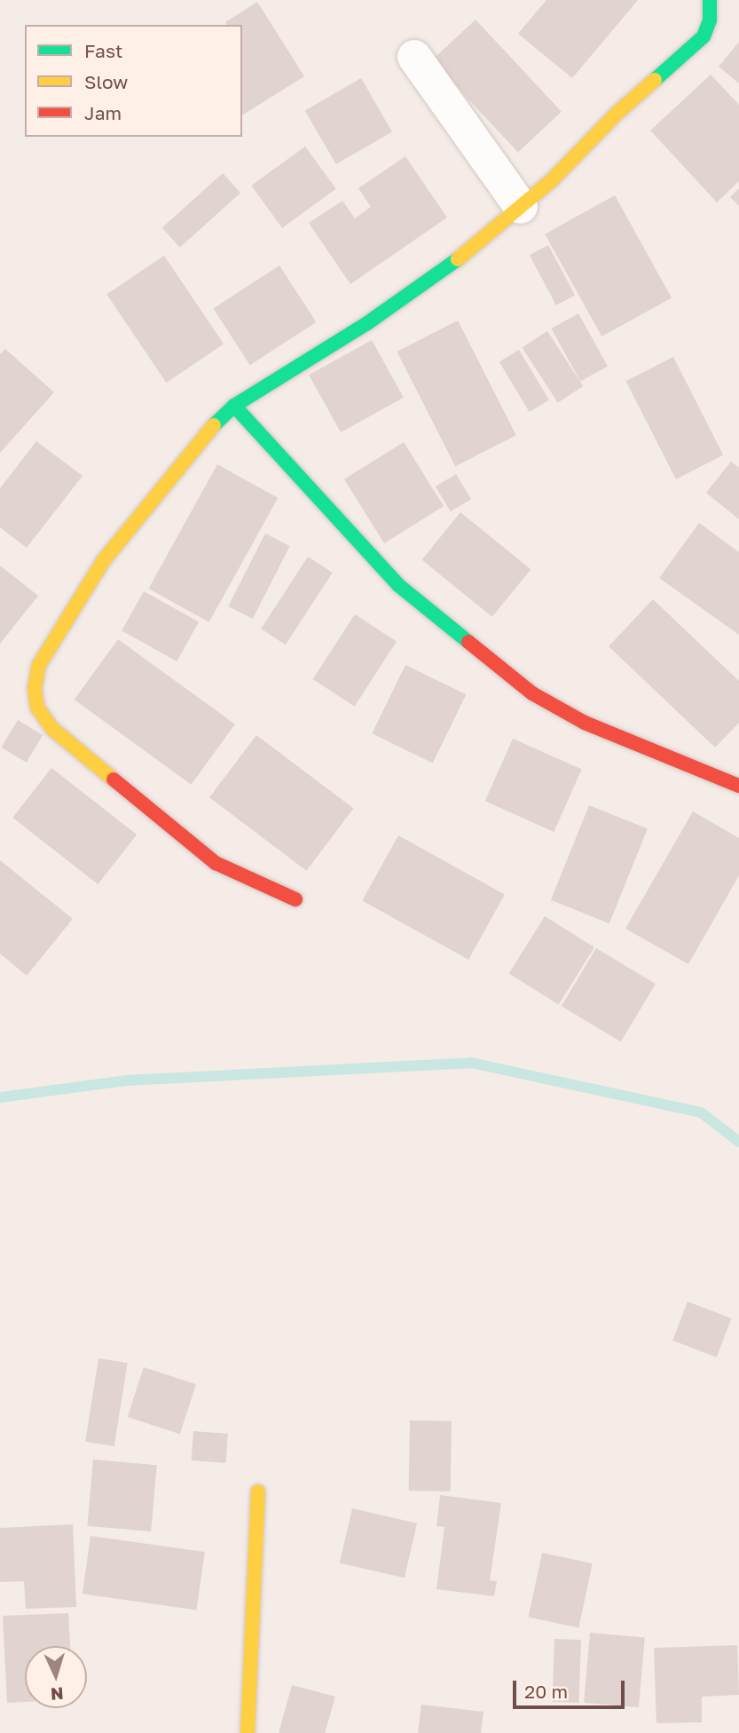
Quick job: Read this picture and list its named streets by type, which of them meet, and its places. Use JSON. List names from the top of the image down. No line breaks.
{"legend":["Fast","Slow","Jam"],"scale_bar":"20 m","north":"bottom"}
